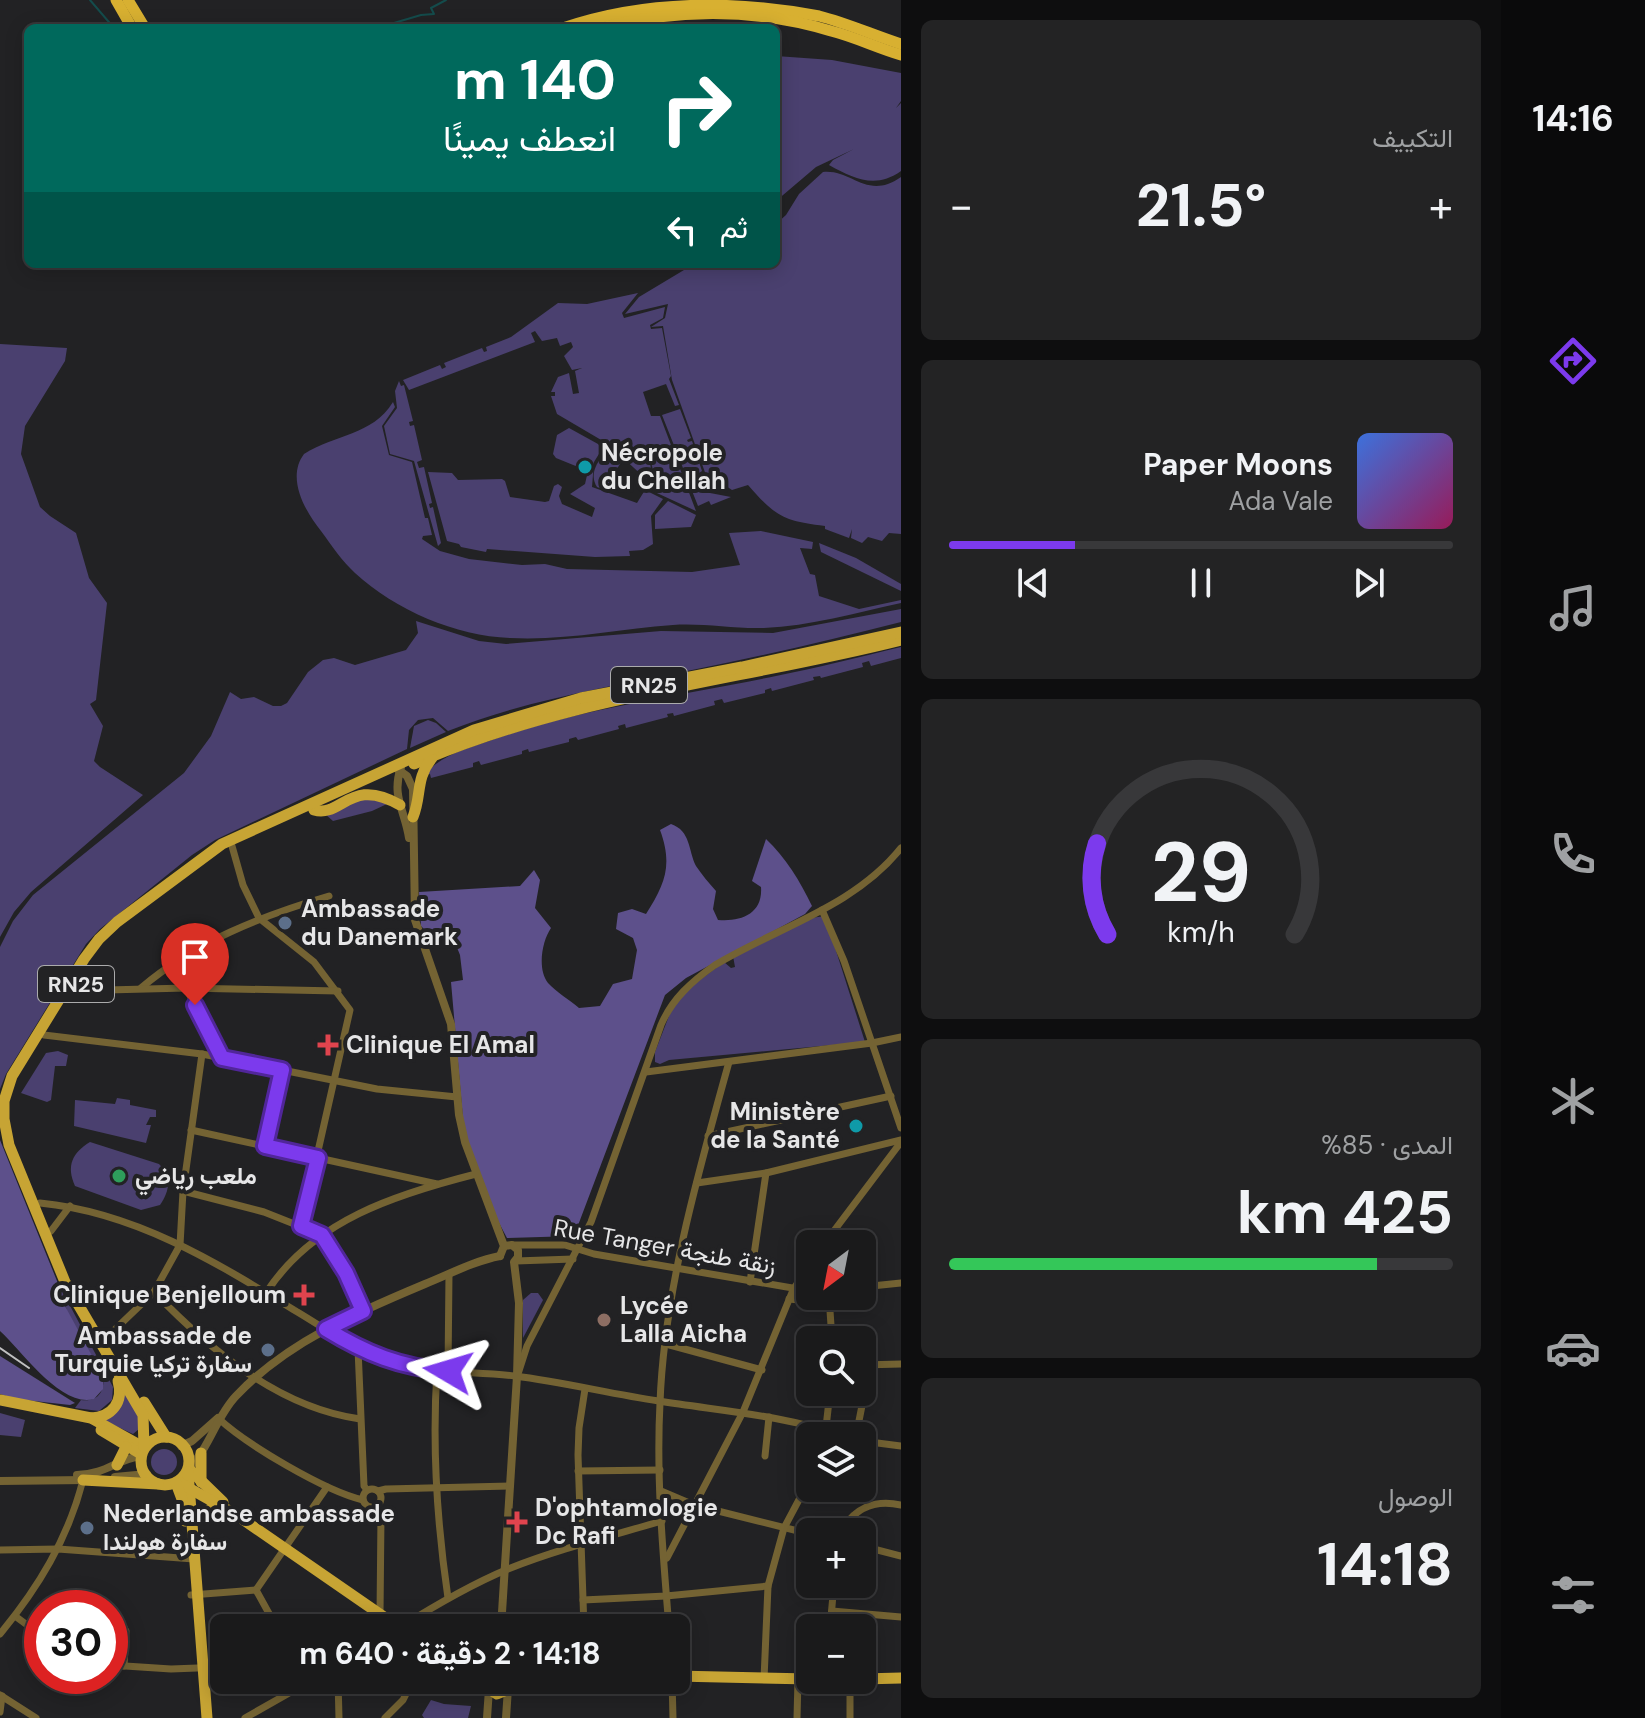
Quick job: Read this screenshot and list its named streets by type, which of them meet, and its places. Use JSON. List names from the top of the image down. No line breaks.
{"streets":{"main road":["RN25"],"street":["Rue Tanger زنقة طنجة"]},"places":{"other":["Nécropole du Chellah","Ambassade du Danemark","Ministère de la Santé","ملعب رياضي","Lycée Lalla Aicha","Ambassade de Turquie سفارة تركيا","Nederlandse ambassade سفارة هولندا"],"health":["Clinique El Amal","Clinique Benjelloum","D'ophtamologie Dc Rafi"]},"north":"bottom left","page":{"tabs":"14:16","tile":["التكييف",["المدى · 85%","425 km"],["الوصول","14:18"]],"turn":["140 m","انعطف يمينًا"],"heat":["−","21.5°","+"],"then":"ثم","song":["Paper Moons","Ada Vale"],"map_buttons":["+","−"],"limit":"30","trip":"14:18 · 2 دقيقة · 640 m","gauge":["29","km/h"]}}
